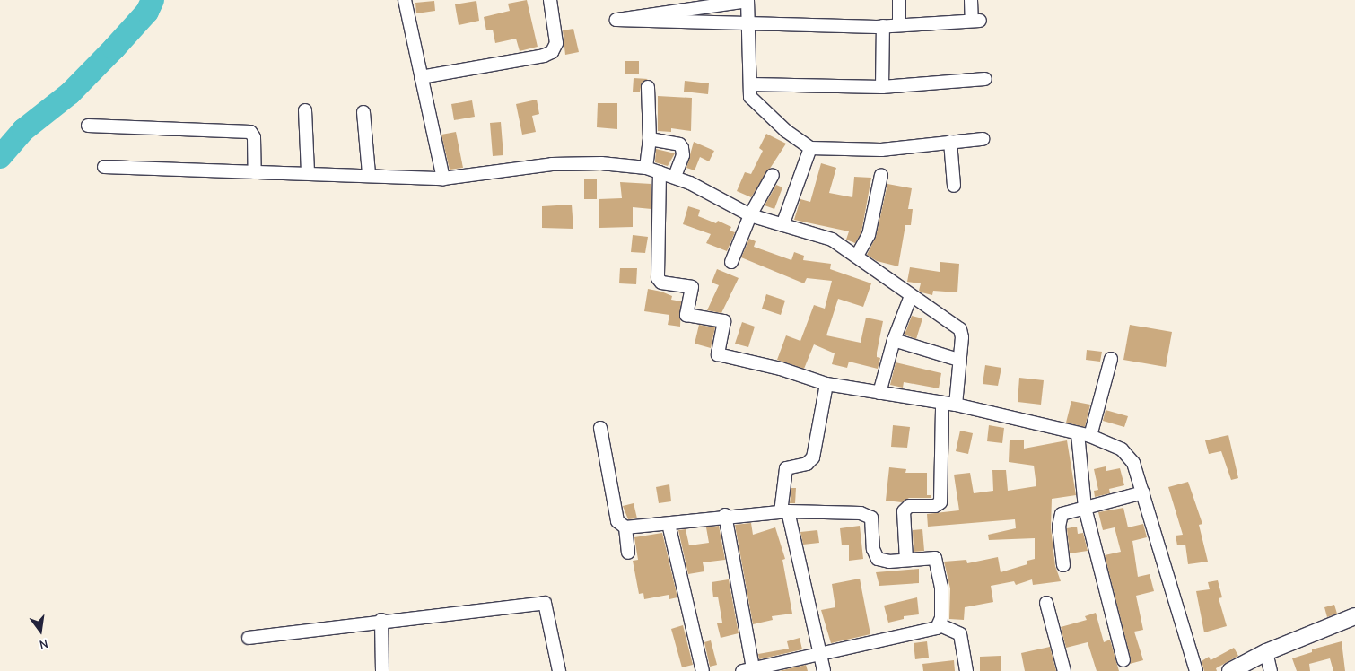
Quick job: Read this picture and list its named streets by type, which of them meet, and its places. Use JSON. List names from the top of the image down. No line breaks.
{"north":"bottom"}
